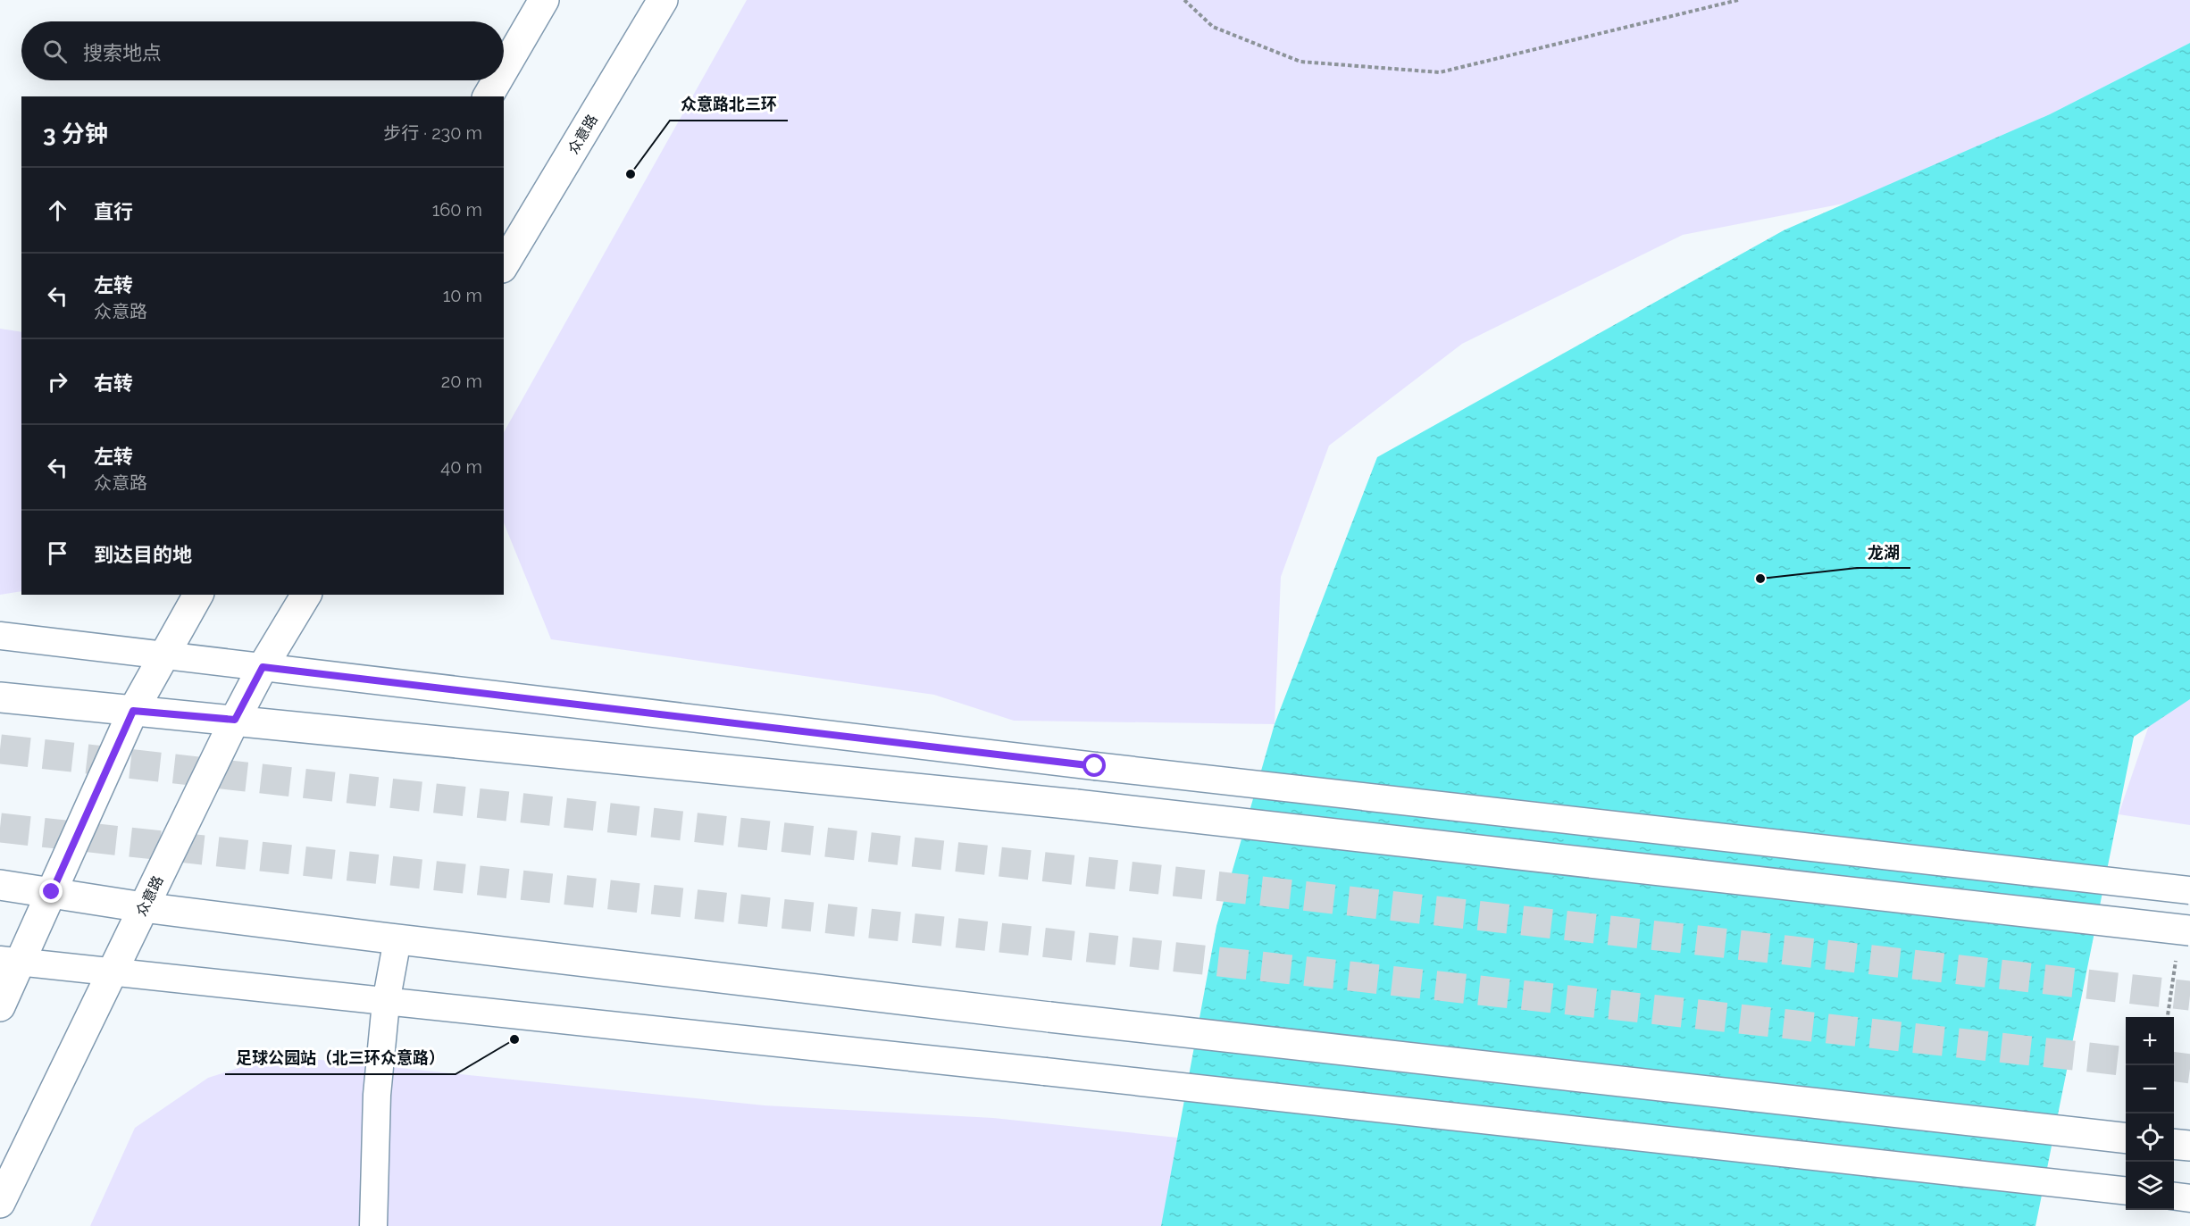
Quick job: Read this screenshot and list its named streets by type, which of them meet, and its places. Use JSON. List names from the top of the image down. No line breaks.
{"streets":{"main road":["众意路"]},"places":["众意路北三环","龙湖","足球公园站（北三环众意路）"],"page":{"search":"搜索地点","heading":["3 分钟","步行 · 230 m"],"list":[["直行","160 m"],["左转","众意路","10 m"],["右转","20 m"],["左转","众意路","40 m"],"到达目的地"],"map_buttons":["+","−"]}}
